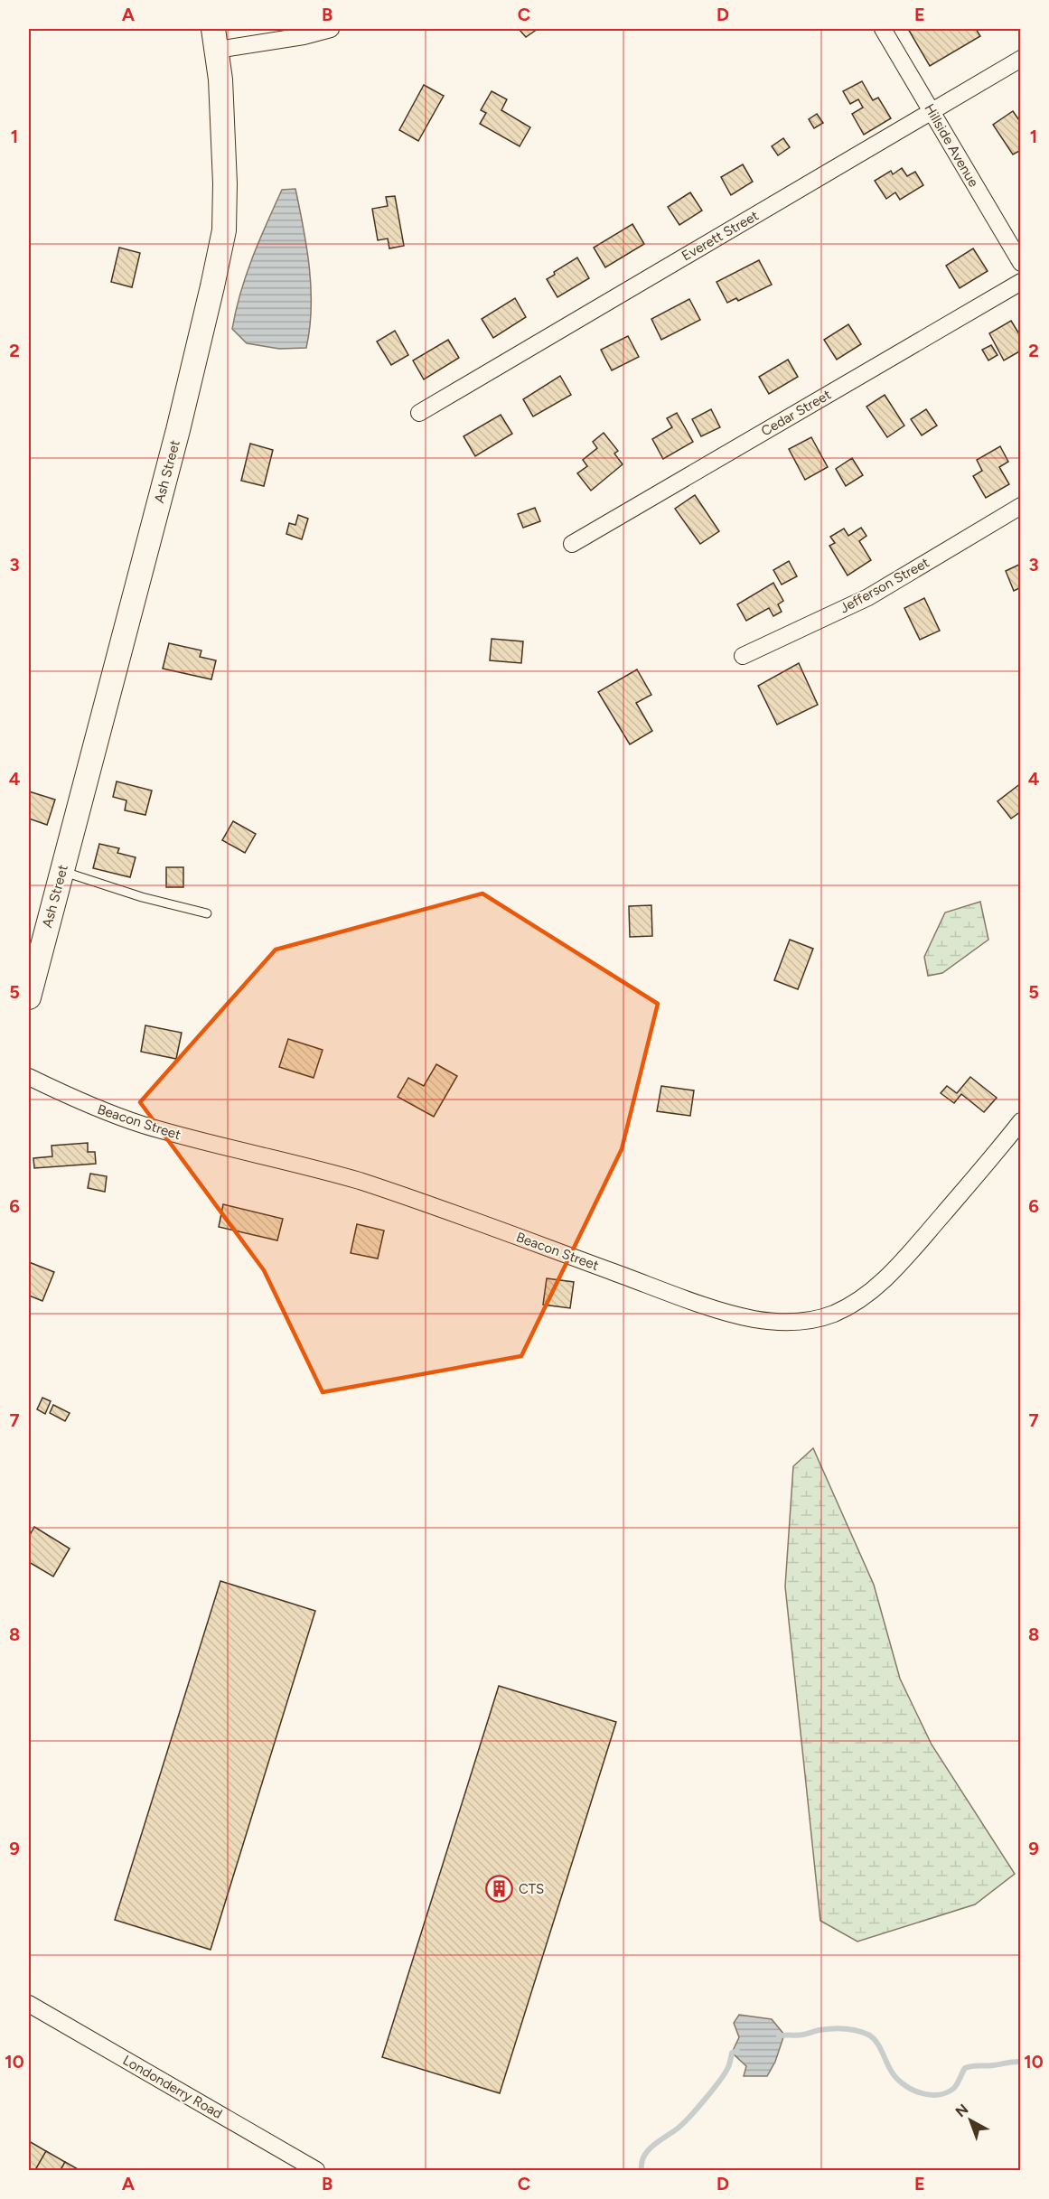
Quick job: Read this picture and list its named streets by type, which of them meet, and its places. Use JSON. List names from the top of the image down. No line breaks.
{"streets":{"street":["Hillside Avenue","Everett Street","Cedar Street","Ash Street","Jefferson Street","Beacon Street","Londonderry Road"]},"crossings":[["Hillside Avenue","Everett Street"]],"places":{"building":["CTS"]},"north":"top left","grid":{"columns":["A","B","C","D","E"],"rows":["1","2","3","4","5","6","7","8","9","10"]}}
